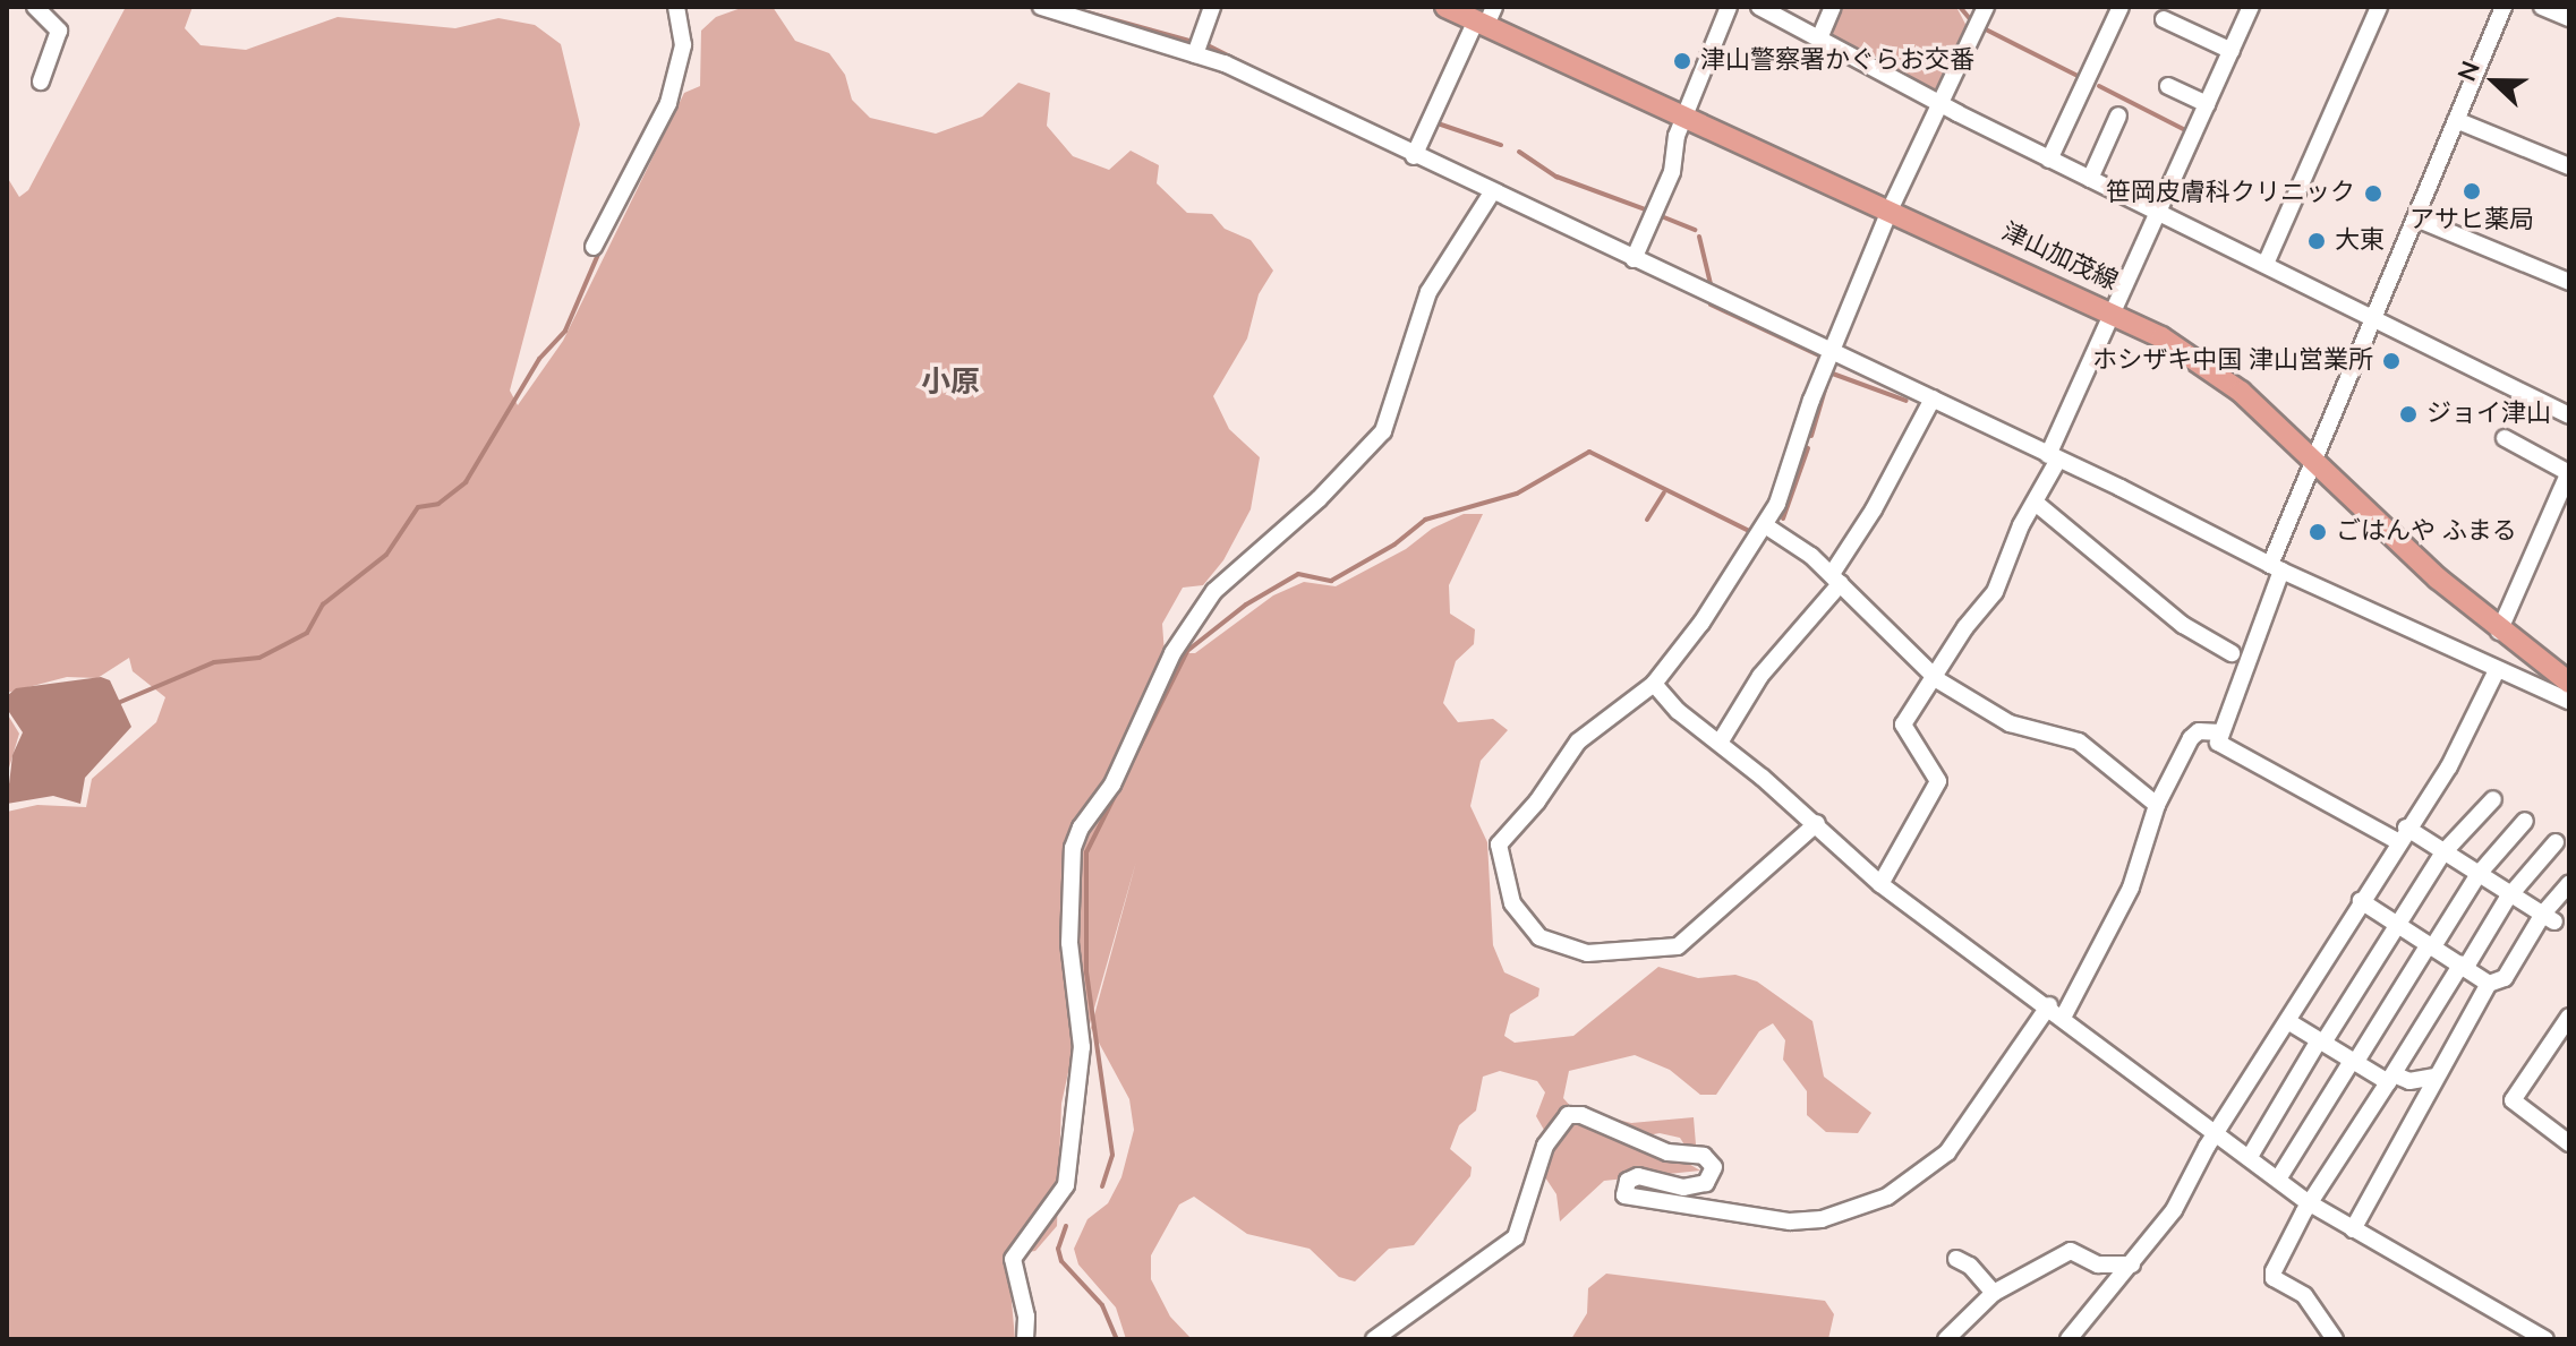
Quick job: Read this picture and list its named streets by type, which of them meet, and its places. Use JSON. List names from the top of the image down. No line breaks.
{"streets":{"main road":["津山加茂線"]},"districts":["小原"],"places":["津山警察署かぐらお交番","アサヒ薬局","笹岡皮膚科クリニック","大東","ホシザキ中国 津山営業所","ジョイ津山","ごはんや ふまる"],"north":"left"}
